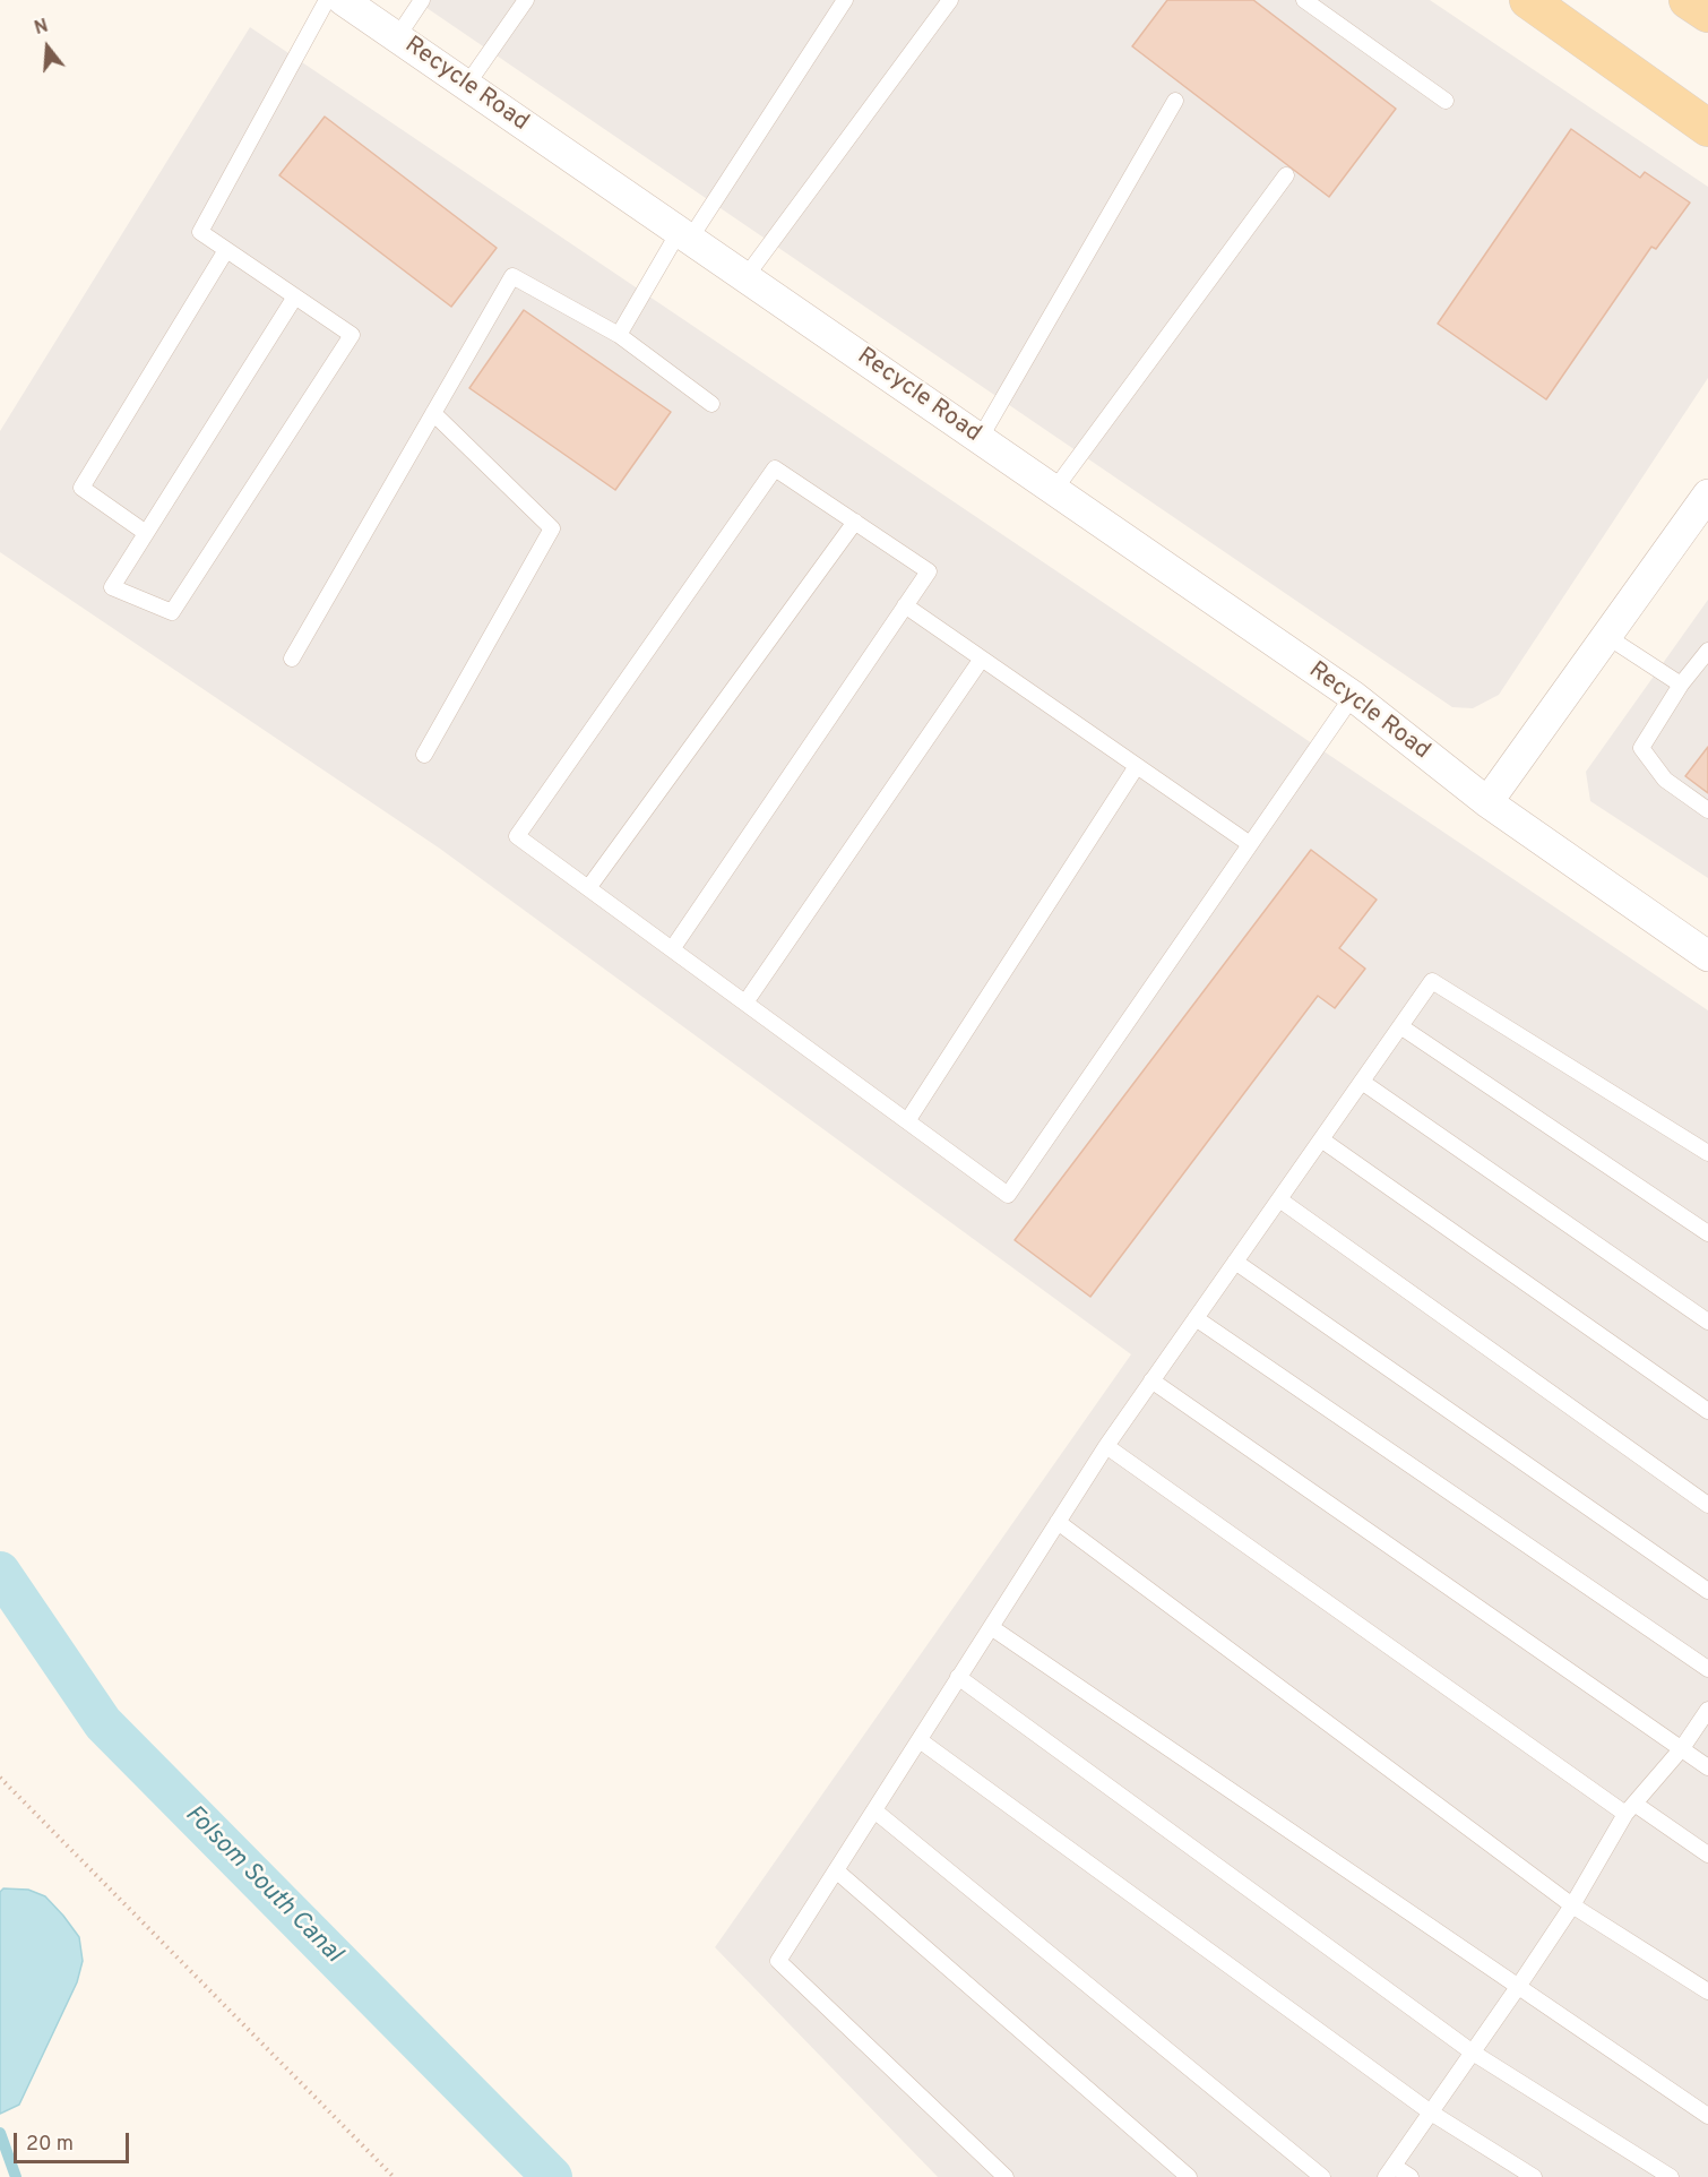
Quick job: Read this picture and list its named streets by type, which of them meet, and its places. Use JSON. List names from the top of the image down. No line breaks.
{"streets":{"street":["Recycle Road"]},"water":["Folsom South Canal"],"scale_bar":"20 m","north":"top"}
